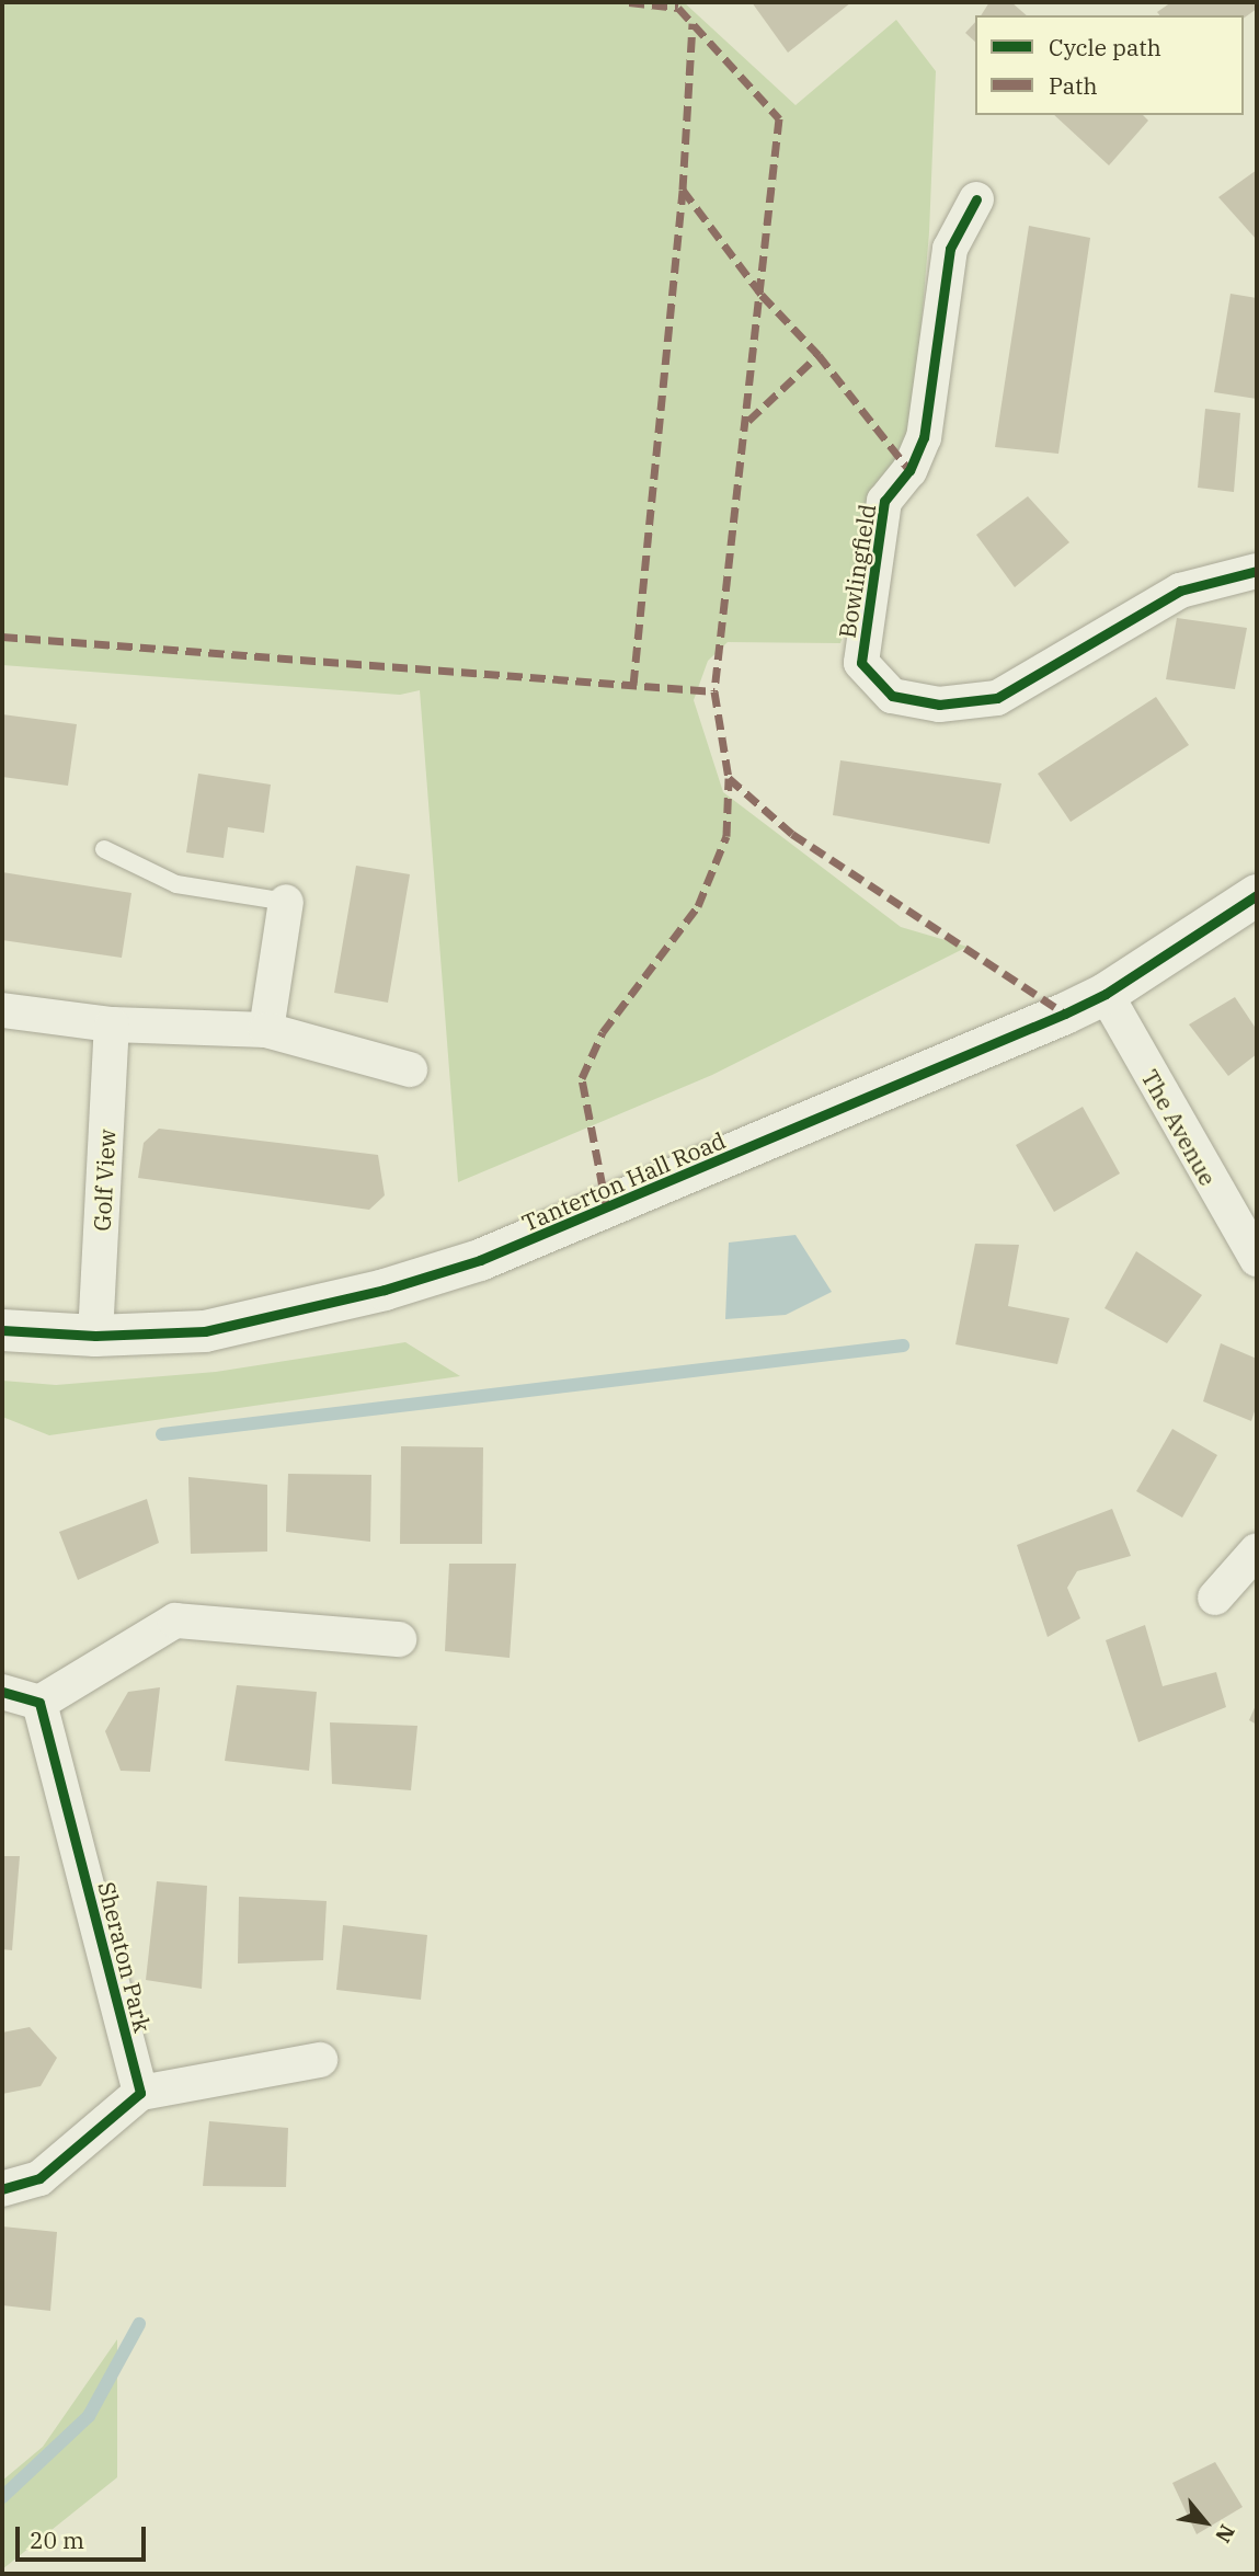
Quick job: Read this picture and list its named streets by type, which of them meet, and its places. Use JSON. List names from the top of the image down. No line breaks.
{"streets":{"street":["Bowlingfield","The Avenue","Golf View","Tanterton Hall Road","Sheraton Park"]},"crossings":[["The Avenue","Tanterton Hall Road"],["Golf View","Tanterton Hall Road"]],"legend":["Cycle path","Path"],"scale_bar":"20 m","north":"bottom right"}
